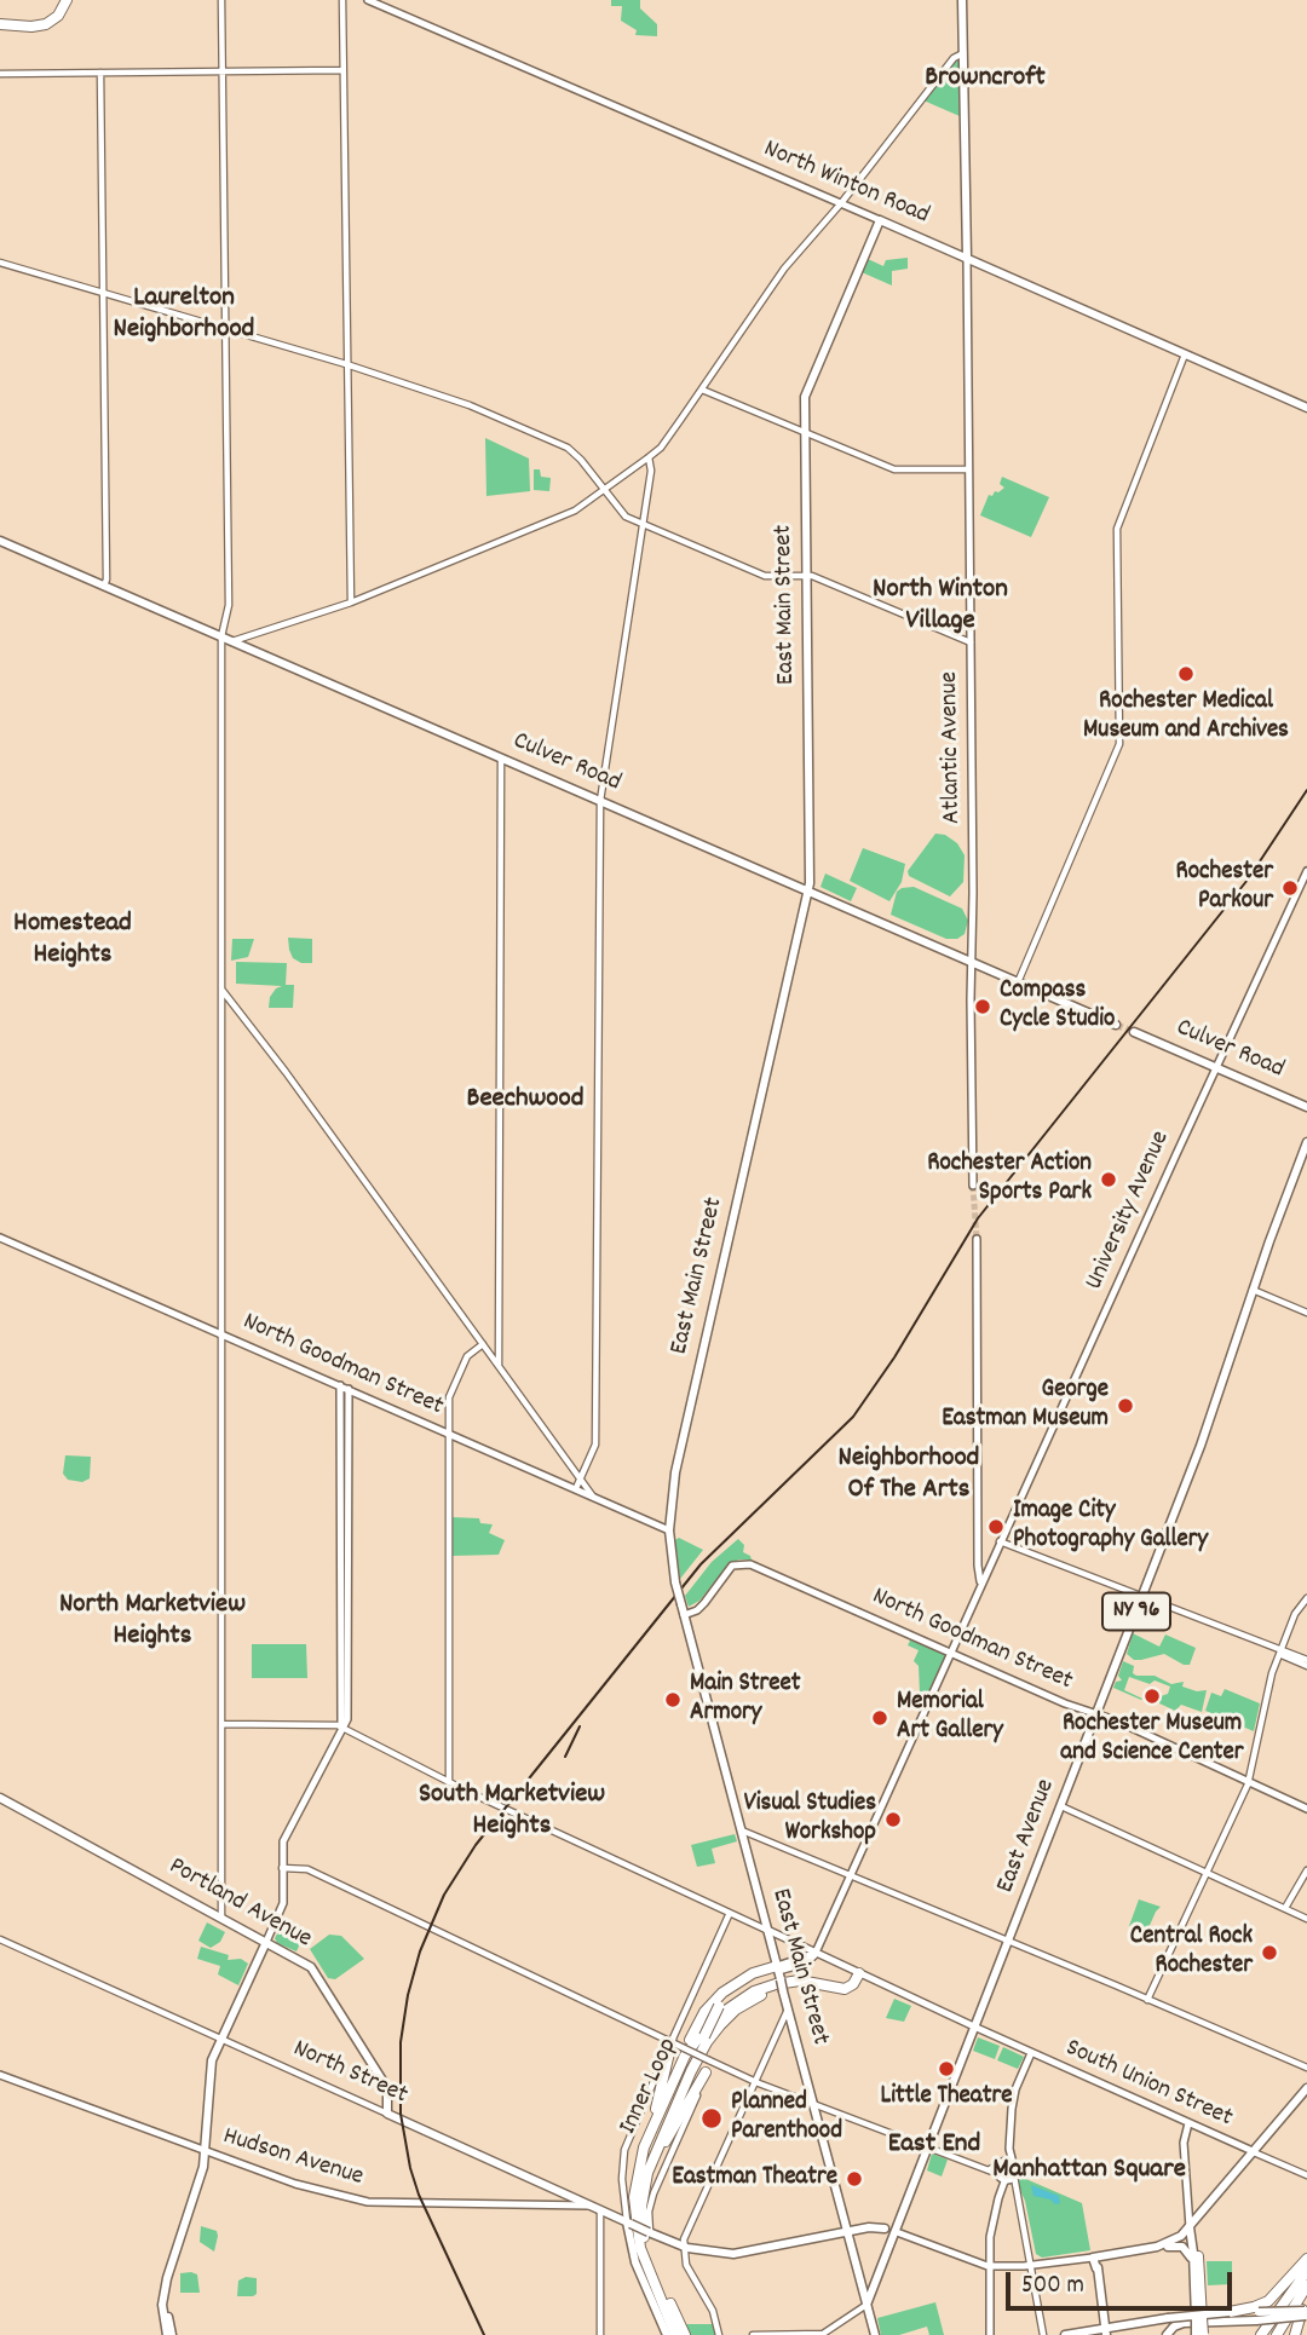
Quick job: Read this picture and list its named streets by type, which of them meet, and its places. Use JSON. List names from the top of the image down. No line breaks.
{"streets":{"highway":["Inner Loop"],"main road":["North Winton Road","East Main Street","Atlantic Avenue","Culver Road","University Avenue","North Goodman Street","NY 96","East Avenue","Portland Avenue","North Street","South Union Street","Hudson Avenue"]},"crossings":[["North Winton Road","East Main Street"],["North Winton Road","Atlantic Avenue"],["East Main Street","Culver Road"],["East Main Street","North Goodman Street"],["East Main Street","East Avenue"],["East Main Street","North Street"],["East Main Street","South Union Street"],["Atlantic Avenue","Culver Road"],["Culver Road","University Avenue"],["University Avenue","North Goodman Street"],["University Avenue","South Union Street"],["North Goodman Street","East Avenue"],["East Avenue","North Street"],["East Avenue","South Union Street"],["Portland Avenue","North Street"],["North Street","Inner Loop"],["North Street","Hudson Avenue"],["South Union Street","Inner Loop"]],"districts":["Browncroft","Laurelton Neighborhood","North Winton Village","Homestead Heights","Beechwood","Neighborhood Of The Arts","North Marketview Heights","South Marketview Heights","East End","Manhattan Square"],"places":["Rochester Medical Museum and Archives","Rochester Parkour","Compass Cycle Studio","Rochester Action Sports Park","George Eastman Museum","Image City Photography Gallery","Rochester Museum and Science Center","Main Street Armory","Memorial Art Gallery","Visual Studies Workshop","Central Rock Rochester","Little Theatre","Planned Parenthood","Eastman Theatre"],"scale_bar":"500 m"}
